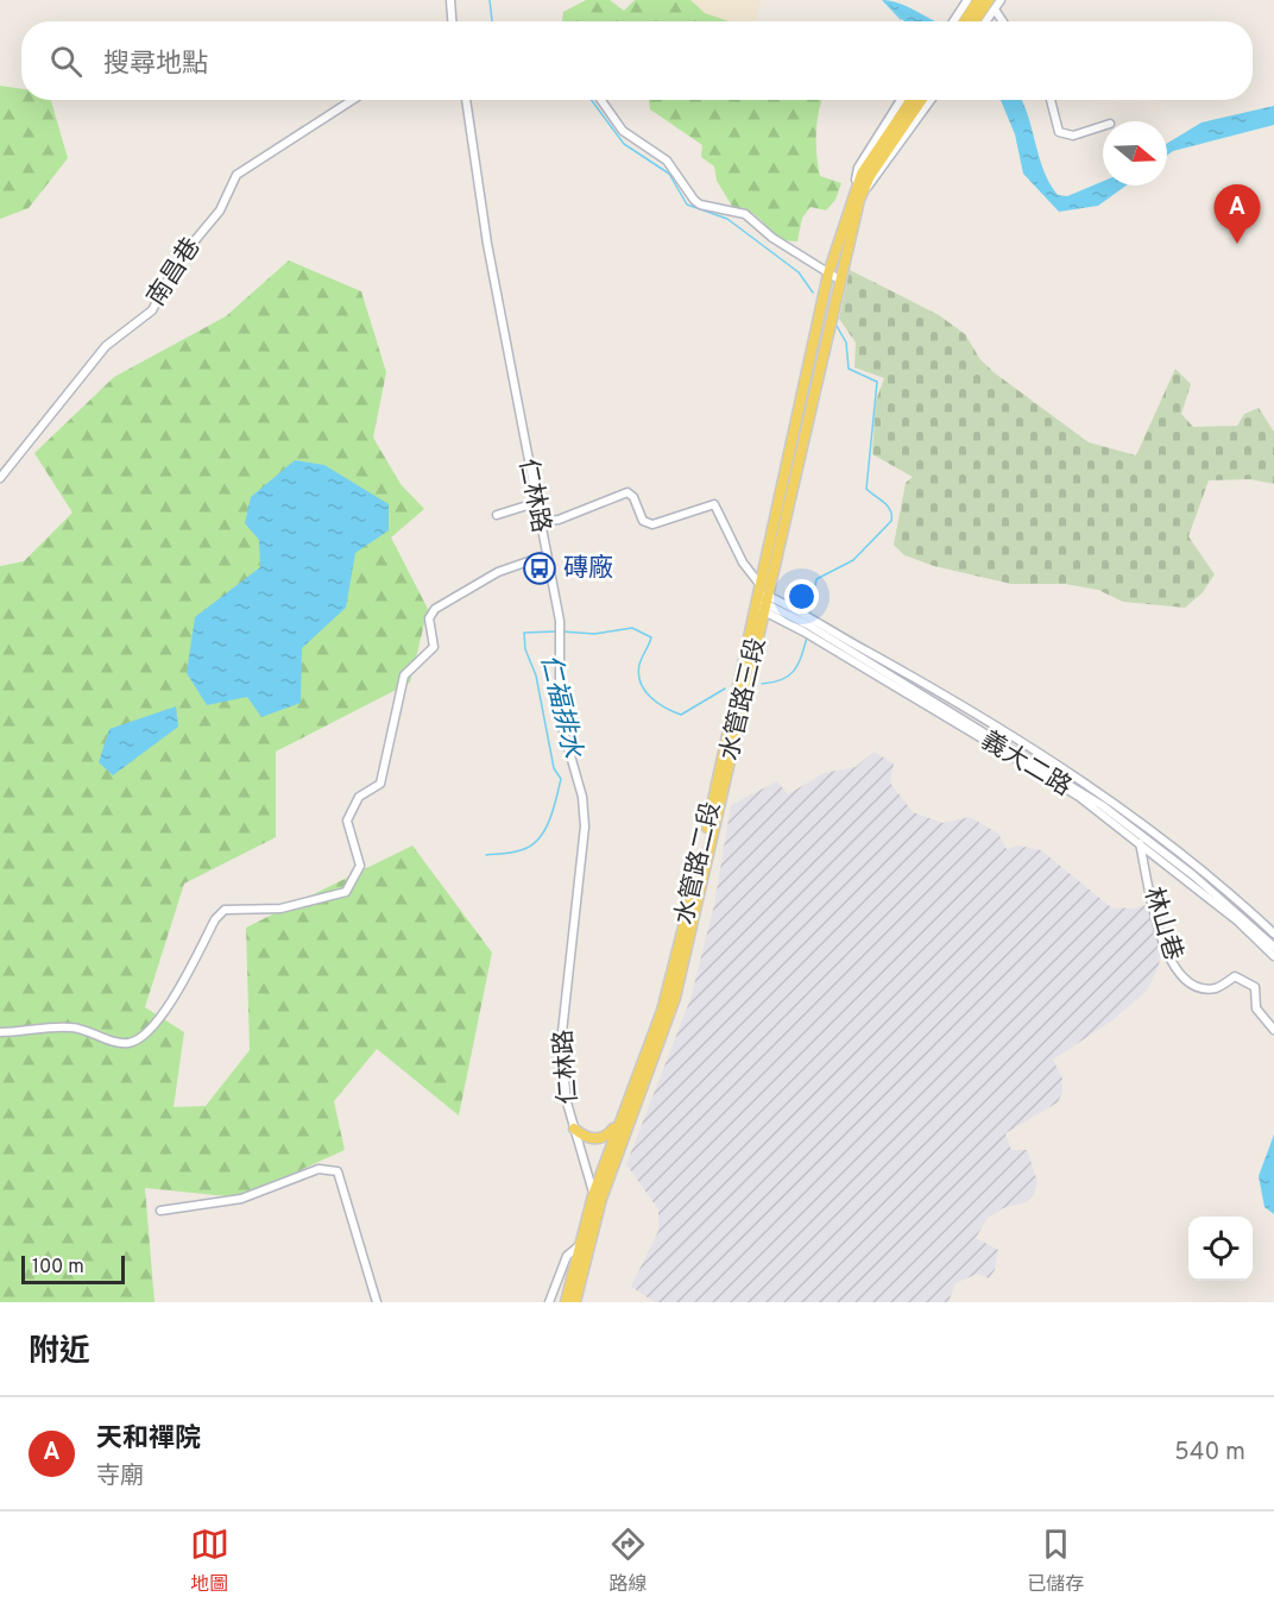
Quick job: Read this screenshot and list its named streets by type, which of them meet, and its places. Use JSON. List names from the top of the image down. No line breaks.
{"streets":{"main road":["仁林路","水管路三段","水管路二段"],"street":["南昌巷","義大二路","林山巷"]},"crossings":[["仁林路","水管路三段"],["水管路三段","義大二路"],["水管路三段","水管路二段"],["義大二路","水管路二段"],["義大二路","林山巷"]],"water":["仁福排水"],"places":{"bus stop":["磚廠"]},"scale_bar":"100 m","north":"right","page":{"search":"搜尋地點","pins":"A","scale":"100 m","heading":"附近","list":[{"mark":"A","name":"天和禪院","note":"寺廟","value":"540 m"}],"nav":["地圖","路線","已儲存"]}}
